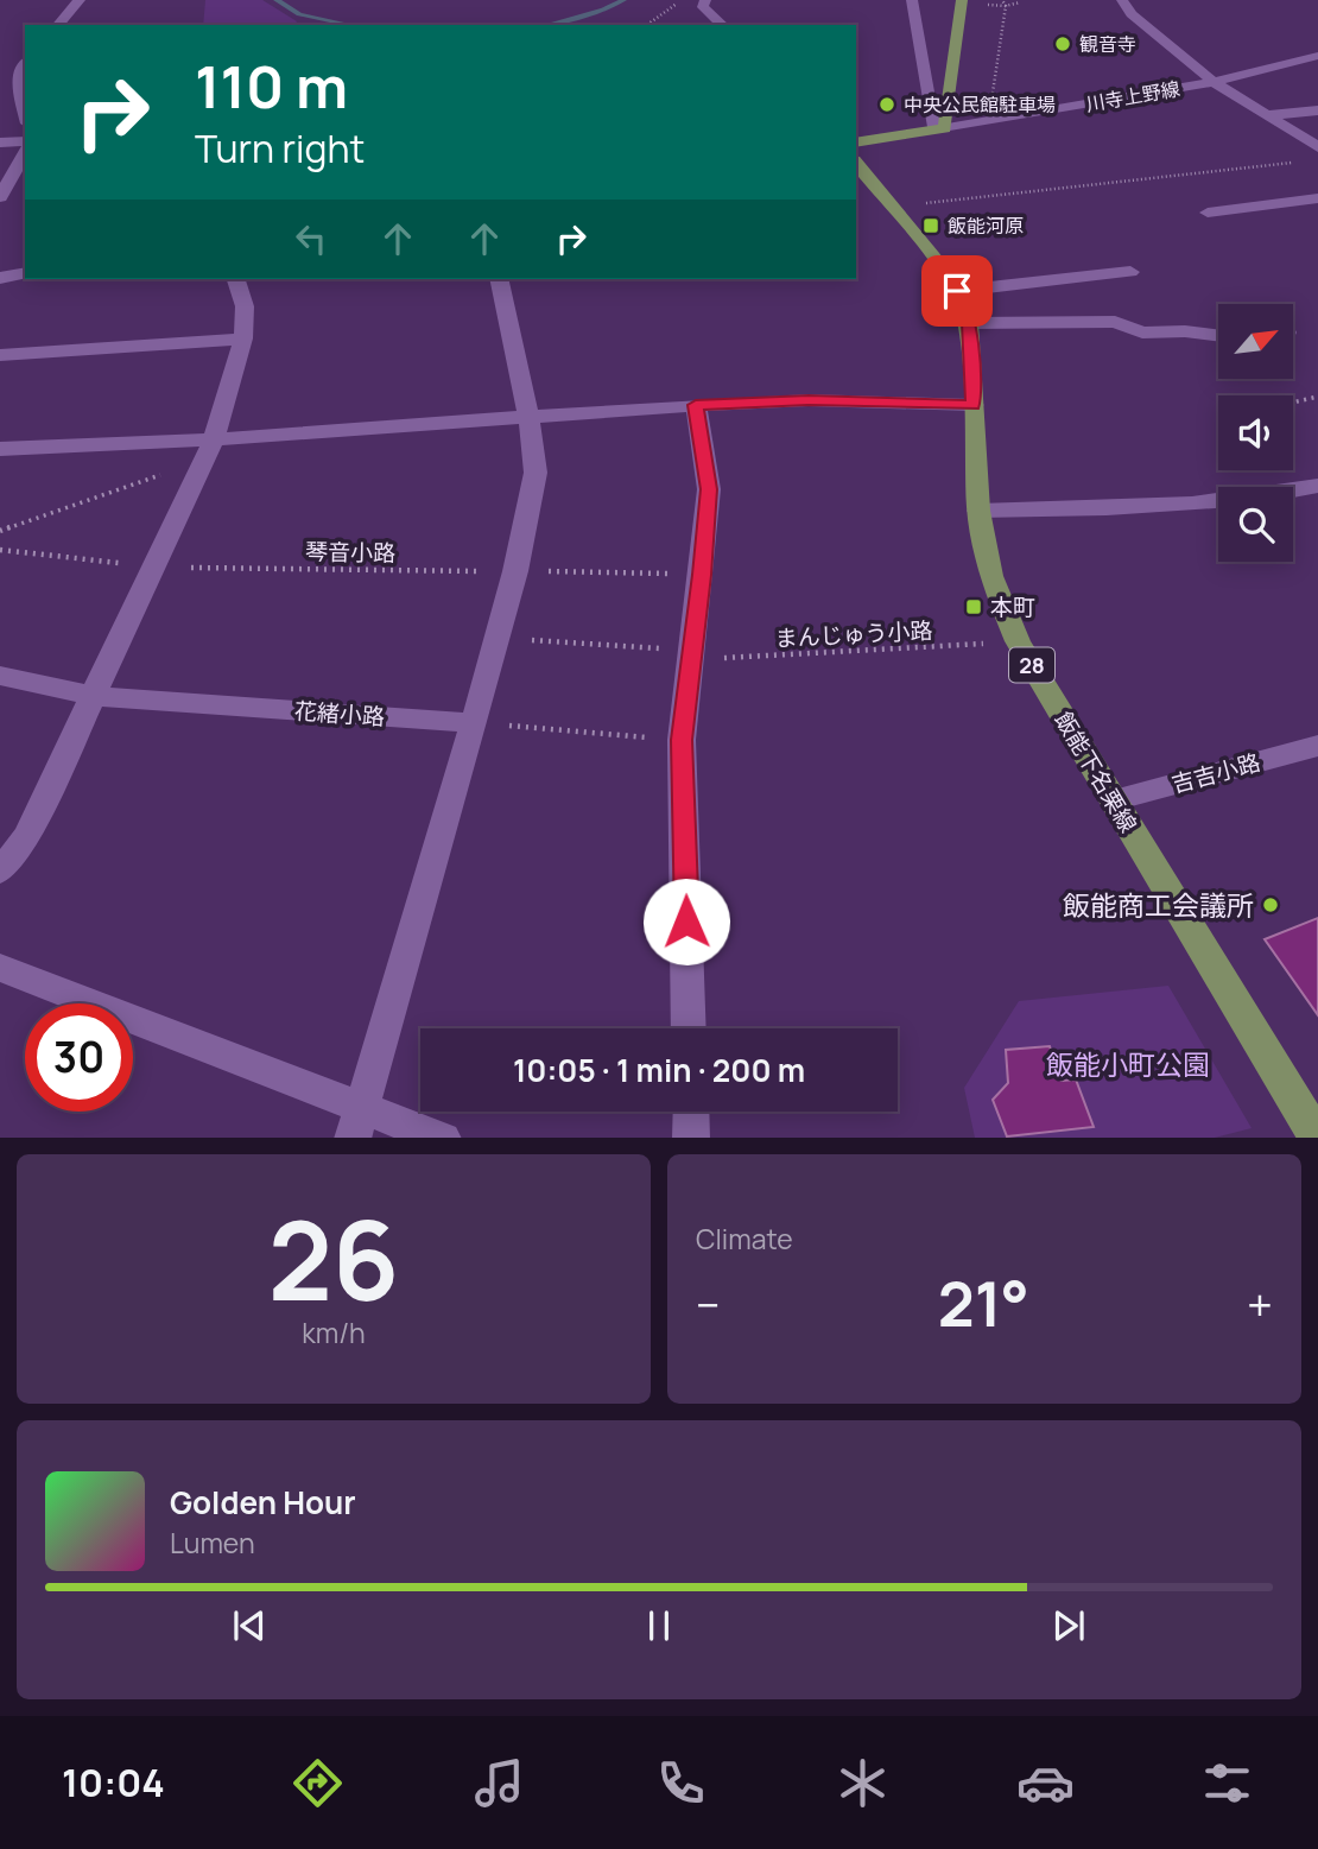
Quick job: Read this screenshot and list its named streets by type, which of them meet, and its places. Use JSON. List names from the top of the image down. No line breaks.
{"streets":{"main road":["28","飯能下名栗線"],"street":["川寺上野線","花緒小路","吉吉小路"],"path":["琴音小路","まんじゅう小路"]},"crossings":[["まんじゅう小路","飯能下名栗線"],["飯能下名栗線","吉吉小路"]],"parks":["飯能小町公園"],"places":{"other":["観音寺","中央公民館駐車場","飯能商工会議所"],"transit":["飯能河原","本町"]},"north":"top right","page":{"turn":["110 m","Turn right"],"limit":"30","trip":"10:05 · 1 min · 200 m","tile":[["26","km/h"],"Climate"],"heat":["−","21°","+"],"song":["Golden Hour","Lumen"],"tabs":"10:04"}}
